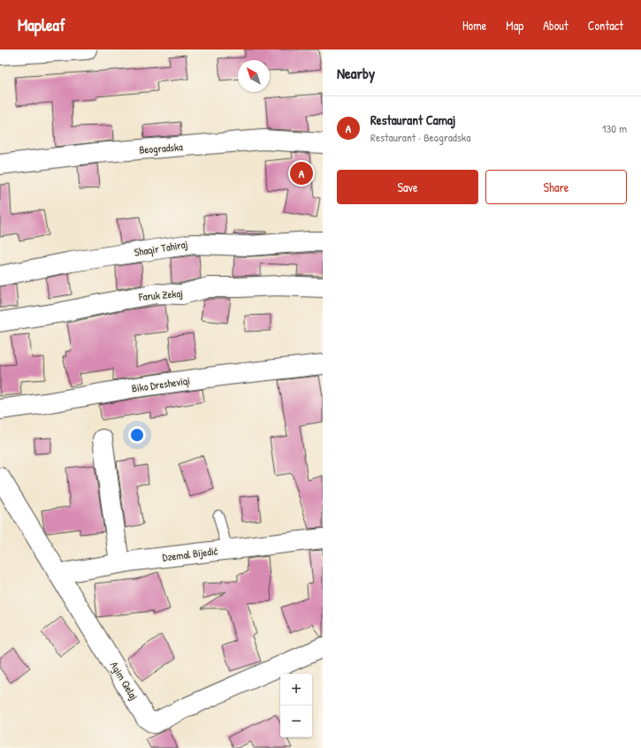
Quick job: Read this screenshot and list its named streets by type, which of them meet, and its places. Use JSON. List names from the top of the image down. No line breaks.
{"streets":{"street":["Beogradska","Shaqir Tahiraj","Faruk Zekaj","Biko Dresheviqi","Dzemal Bijedić","Agim Qelaj"]},"crossings":[["Dzemal Bijedić","Agim Qelaj"]],"north":"top left","page":{"header":"Mapleaf","nav":["Home","Map","About","Contact"],"heading":"Nearby","list":[{"mark":"A","name":"Restaurant Camaj","note":"Restaurant · Beogradska","value":"130 m"}],"buttons":["Save","Share"],"pins":"A","map_buttons":["+","−"]}}
